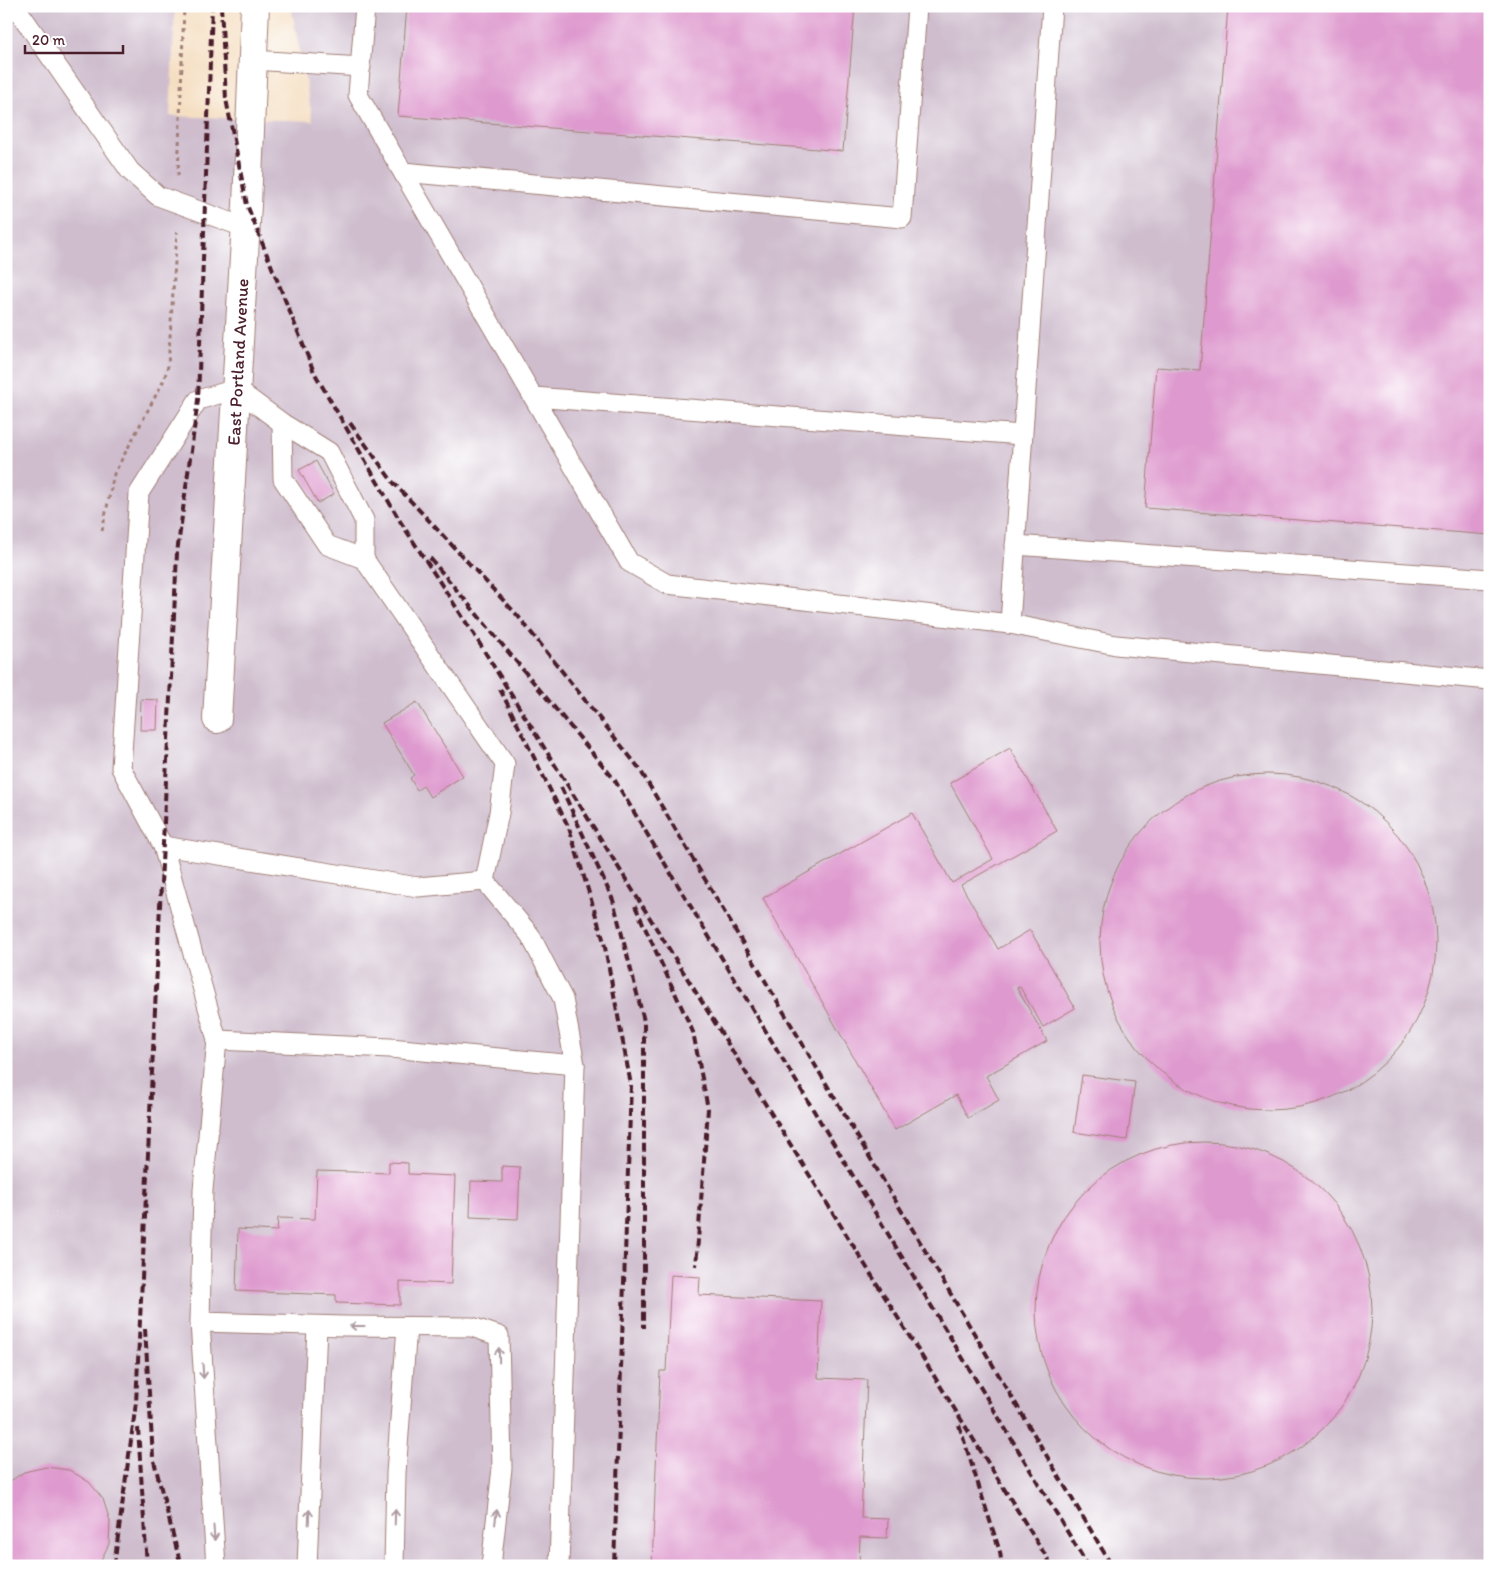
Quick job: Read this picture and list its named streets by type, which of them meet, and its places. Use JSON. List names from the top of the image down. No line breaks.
{"streets":{"street":["East Portland Avenue"]},"scale_bar":"20 m"}
